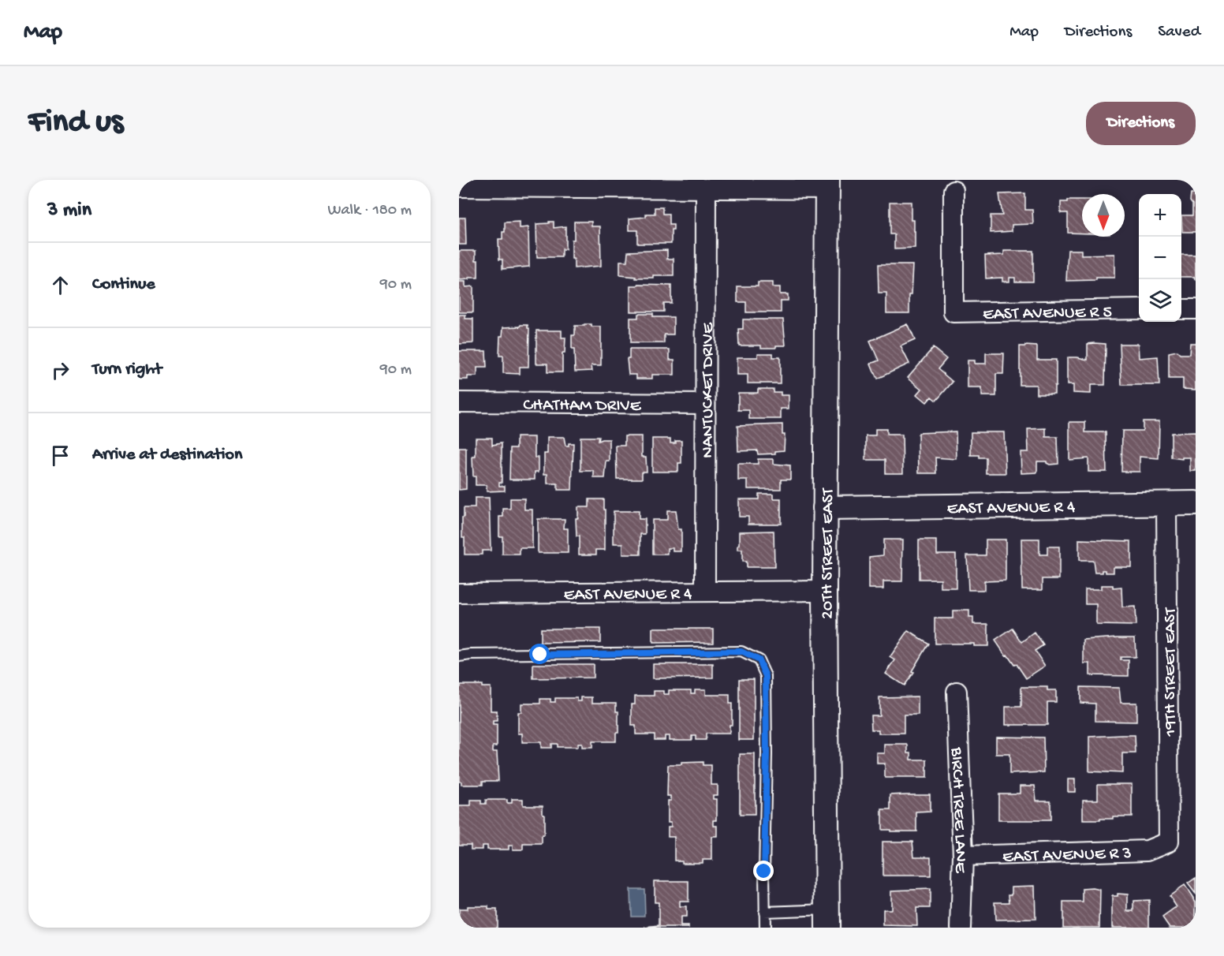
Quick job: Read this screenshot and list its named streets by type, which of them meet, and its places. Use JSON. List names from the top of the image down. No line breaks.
{"streets":{"street":["EAST AVENUE R 5","NANTUCKET DRIVE","CHATHAM DRIVE","EAST AVENUE R 4","20TH STREET EAST","19TH STREET EAST","BIRCH TREE LANE","EAST AVENUE R 3"]},"crossings":[["NANTUCKET DRIVE","CHATHAM DRIVE"],["NANTUCKET DRIVE","EAST AVENUE R 4"],["EAST AVENUE R 4","20TH STREET EAST"],["EAST AVENUE R 4","19TH STREET EAST"],["19TH STREET EAST","EAST AVENUE R 3"],["BIRCH TREE LANE","EAST AVENUE R 3"]],"north":"bottom","page":{"header":"Map","nav":["Map","Directions","Saved"],"buttons":"Directions","title":"Find us","heading":["3 min","Walk · 180 m"],"map_buttons":["+","−"],"list":[["Continue","90 m"],["Turn right","90 m"],"Arrive at destination"]}}
